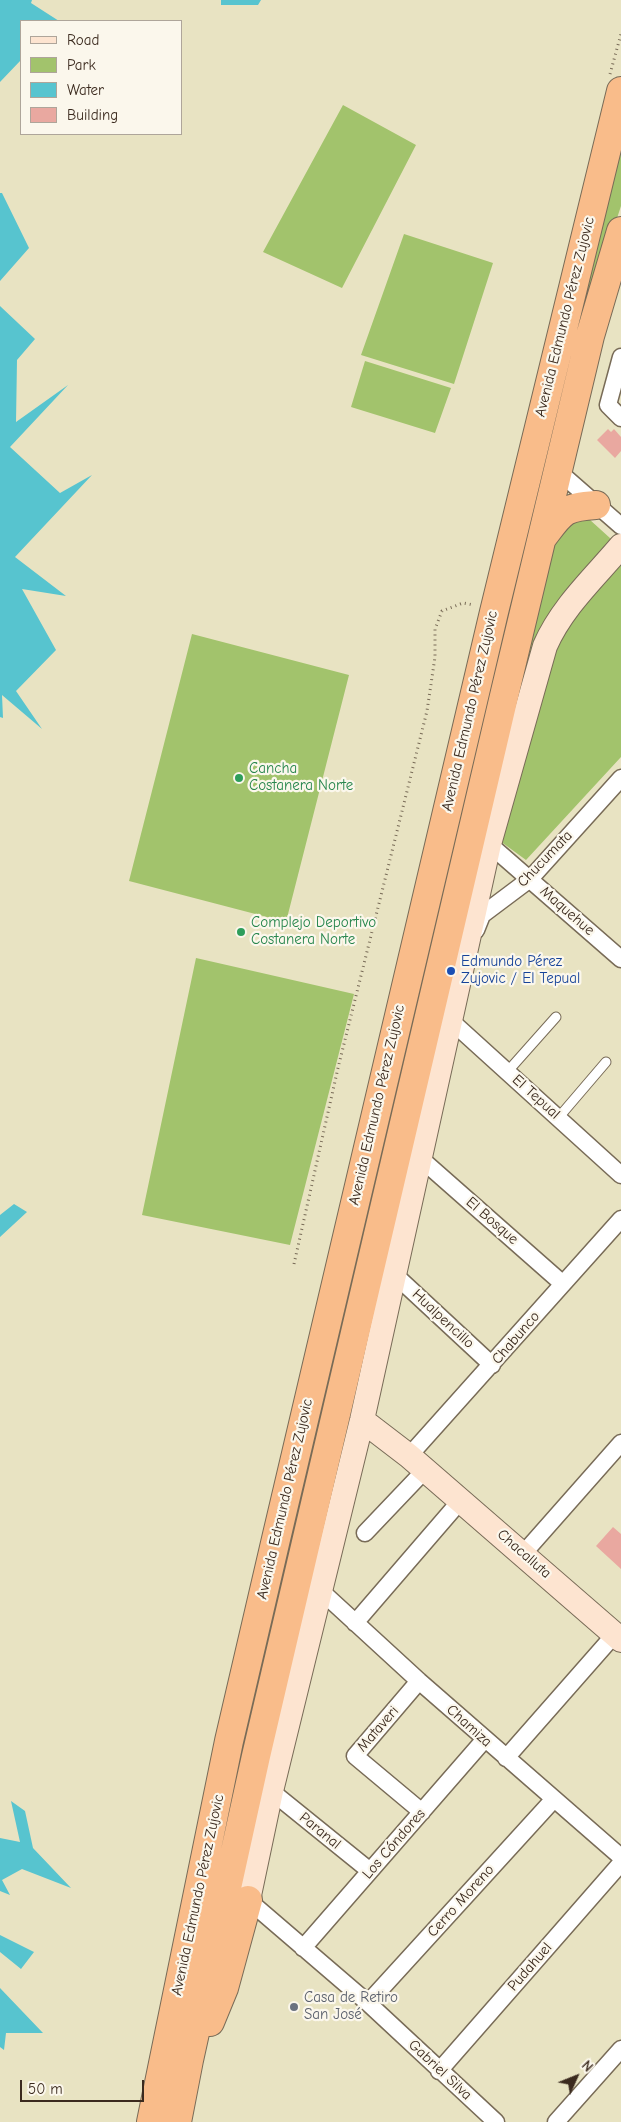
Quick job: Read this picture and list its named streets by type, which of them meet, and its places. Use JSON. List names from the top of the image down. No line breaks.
{"streets":{"highway":["Avenida Edmundo Pérez Zujovic"],"street":["Chucumata","Maquehue","El Tepual","El Bosque","Hualpencillo","Chabunco","Chacalluta","Chamiza","Mataveri","Paranal","Los Cóndores","Cerro Moreno","Pudahuel","Gabriel Silva"]},"crossings":[["Chucumata","Maquehue"],["El Bosque","Chabunco"],["Hualpencillo","Chabunco"],["Chabunco","Chacalluta"],["Chamiza","Mataveri"],["Chamiza","Los Cóndores"],["Chamiza","Cerro Moreno"],["Mataveri","Los Cóndores"],["Paranal","Los Cóndores"],["Los Cóndores","Gabriel Silva"],["Cerro Moreno","Gabriel Silva"],["Pudahuel","Gabriel Silva"]],"places":["Cancha Costanera Norte","Complejo Deportivo Costanera Norte","Edmundo Pérez Zujovic / El Tepual","Casa de Retiro San José"],"legend":["Road","Park","Water","Building"],"scale_bar":"50 m","north":"top right"}
